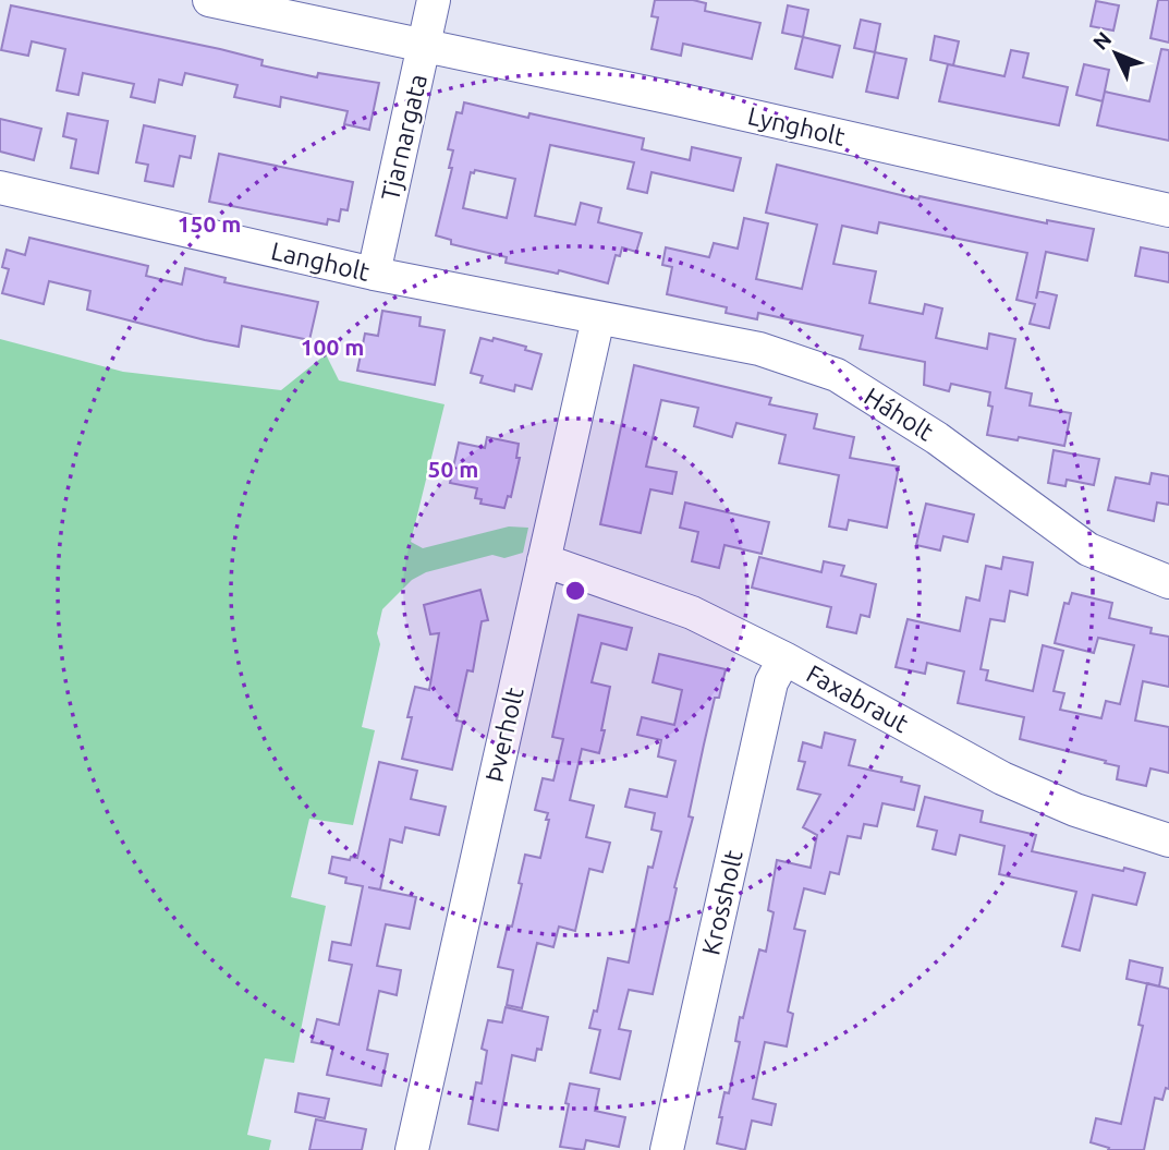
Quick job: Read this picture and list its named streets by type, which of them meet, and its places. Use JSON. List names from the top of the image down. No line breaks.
{"streets":{"street":["Lyngholt","Tjarnargata","Langholt","Háholt","Faxabraut","Þverholt","Krossholt"]},"crossings":[["Lyngholt","Tjarnargata"],["Tjarnargata","Langholt"],["Langholt","Háholt"],["Langholt","Þverholt"],["Háholt","Þverholt"],["Faxabraut","Þverholt"],["Faxabraut","Krossholt"]],"north":"top left","rings":["150 m","100 m","50 m"]}
